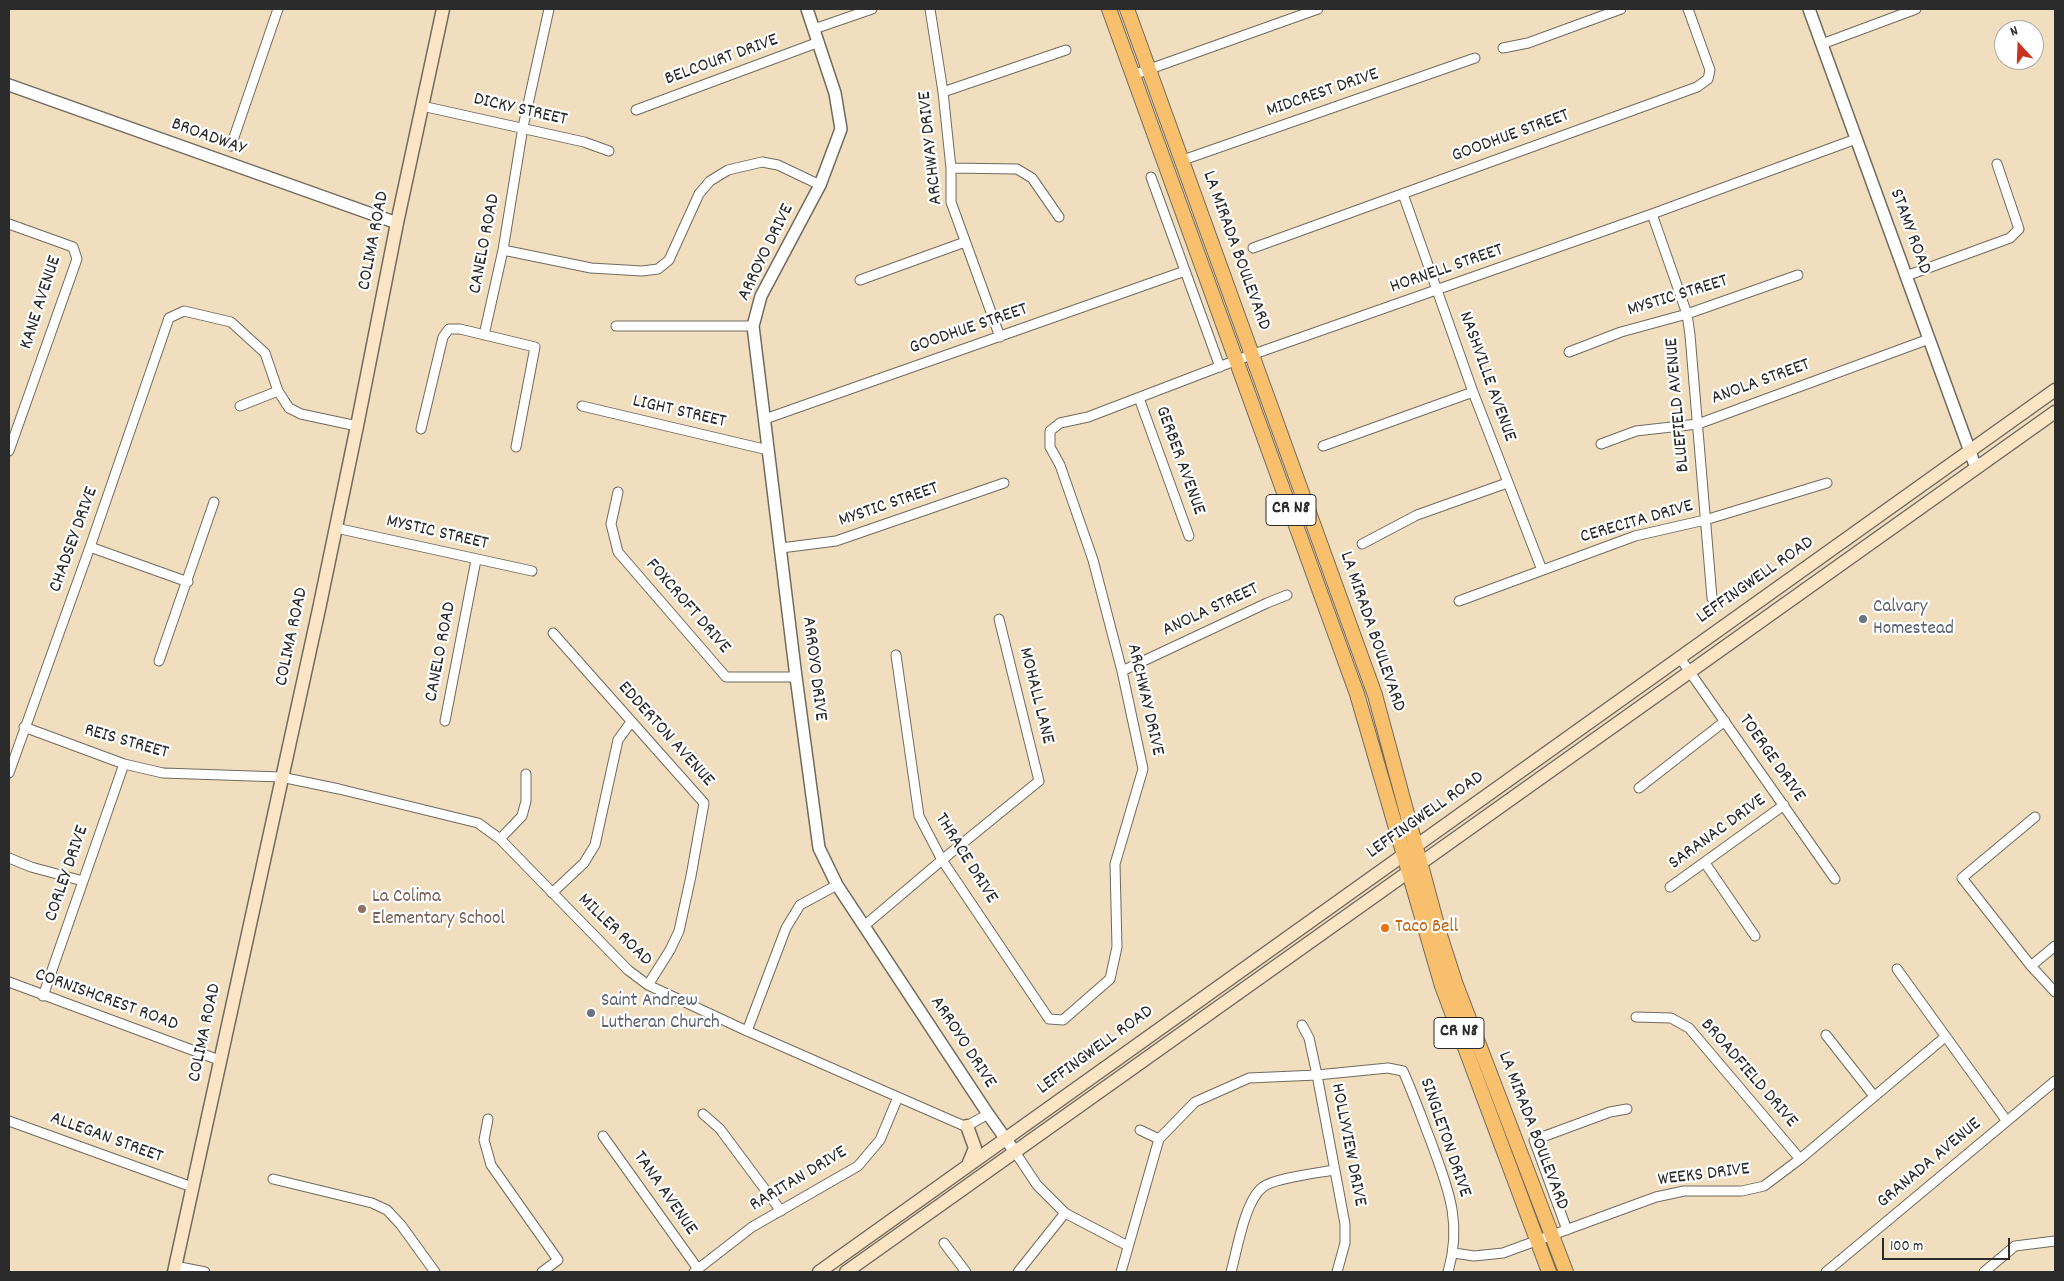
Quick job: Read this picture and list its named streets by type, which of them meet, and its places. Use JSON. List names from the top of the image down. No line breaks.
{"streets":{"main road":["COLIMA ROAD","LA MIRADA BOULEVARD","CR N8","LEFFINGWELL ROAD"],"street":["BELCOURT DRIVE","MIDCREST DRIVE","DICKY STREET","GOODHUE STREET","BROADWAY","ARCHWAY DRIVE","STAMY ROAD","CANELO ROAD","ARROYO DRIVE","HORNELL STREET","MYSTIC STREET","KANE AVENUE","NASHVILLE AVENUE","ANOLA STREET","BLUEFIELD AVENUE","LIGHT STREET","GERBER AVENUE","CERECITA DRIVE","CHADSEY DRIVE","FOXCROFT DRIVE","MOHALL LANE","EDDERTON AVENUE","REIS STREET","TOERGE DRIVE","SARANAC DRIVE","THRACE DRIVE","CORLEY DRIVE","MILLER ROAD","CORNISHCREST ROAD","BROADFIELD DRIVE","SINGLETON DRIVE","ALLEGAN STREET","HOLLYVIEW DRIVE","GRANADA AVENUE","WEEKS DRIVE","RARITAN DRIVE","TANA AVENUE"]},"crossings":[["BELCOURT DRIVE","ARROYO DRIVE"],["MIDCREST DRIVE","LA MIRADA BOULEVARD"],["DICKY STREET","COLIMA ROAD"],["DICKY STREET","CANELO ROAD"],["GOODHUE STREET","ARCHWAY DRIVE"],["GOODHUE STREET","ARROYO DRIVE"],["GOODHUE STREET","NASHVILLE AVENUE"],["BROADWAY","COLIMA ROAD"],["ARCHWAY DRIVE","HORNELL STREET"],["ARCHWAY DRIVE","ANOLA STREET"],["ARCHWAY DRIVE","THRACE DRIVE"],["STAMY ROAD","HORNELL STREET"],["STAMY ROAD","ANOLA STREET"],["STAMY ROAD","LEFFINGWELL ROAD"],["COLIMA ROAD","MYSTIC STREET"],["COLIMA ROAD","REIS STREET"],["COLIMA ROAD","MILLER ROAD"],["COLIMA ROAD","CORNISHCREST ROAD"],["COLIMA ROAD","ALLEGAN STREET"],["CANELO ROAD","MYSTIC STREET"],["LA MIRADA BOULEVARD","HORNELL STREET"],["LA MIRADA BOULEVARD","LEFFINGWELL ROAD"],["LA MIRADA BOULEVARD","WEEKS DRIVE"],["ARROYO DRIVE","MYSTIC STREET"],["ARROYO DRIVE","LIGHT STREET"],["ARROYO DRIVE","LEFFINGWELL ROAD"],["ARROYO DRIVE","FOXCROFT DRIVE"],["HORNELL STREET","NASHVILLE AVENUE"],["HORNELL STREET","BLUEFIELD AVENUE"],["HORNELL STREET","GERBER AVENUE"],["MYSTIC STREET","BLUEFIELD AVENUE"],["NASHVILLE AVENUE","CERECITA DRIVE"],["ANOLA STREET","BLUEFIELD AVENUE"],["BLUEFIELD AVENUE","CERECITA DRIVE"],["CHADSEY DRIVE","REIS STREET"],["LEFFINGWELL ROAD","TOERGE DRIVE"],["MOHALL LANE","THRACE DRIVE"],["EDDERTON AVENUE","MILLER ROAD"],["REIS STREET","CORLEY DRIVE"],["REIS STREET","MILLER ROAD"],["TOERGE DRIVE","SARANAC DRIVE"],["CORLEY DRIVE","CORNISHCREST ROAD"],["MILLER ROAD","RARITAN DRIVE"],["BROADFIELD DRIVE","WEEKS DRIVE"],["SINGLETON DRIVE","HOLLYVIEW DRIVE"],["SINGLETON DRIVE","WEEKS DRIVE"],["RARITAN DRIVE","TANA AVENUE"]],"places":["Calvary Homestead","La Colima Elementary School","Taco Bell","Saint Andrew Lutheran Church"],"scale_bar":"100 m","north":"top"}
